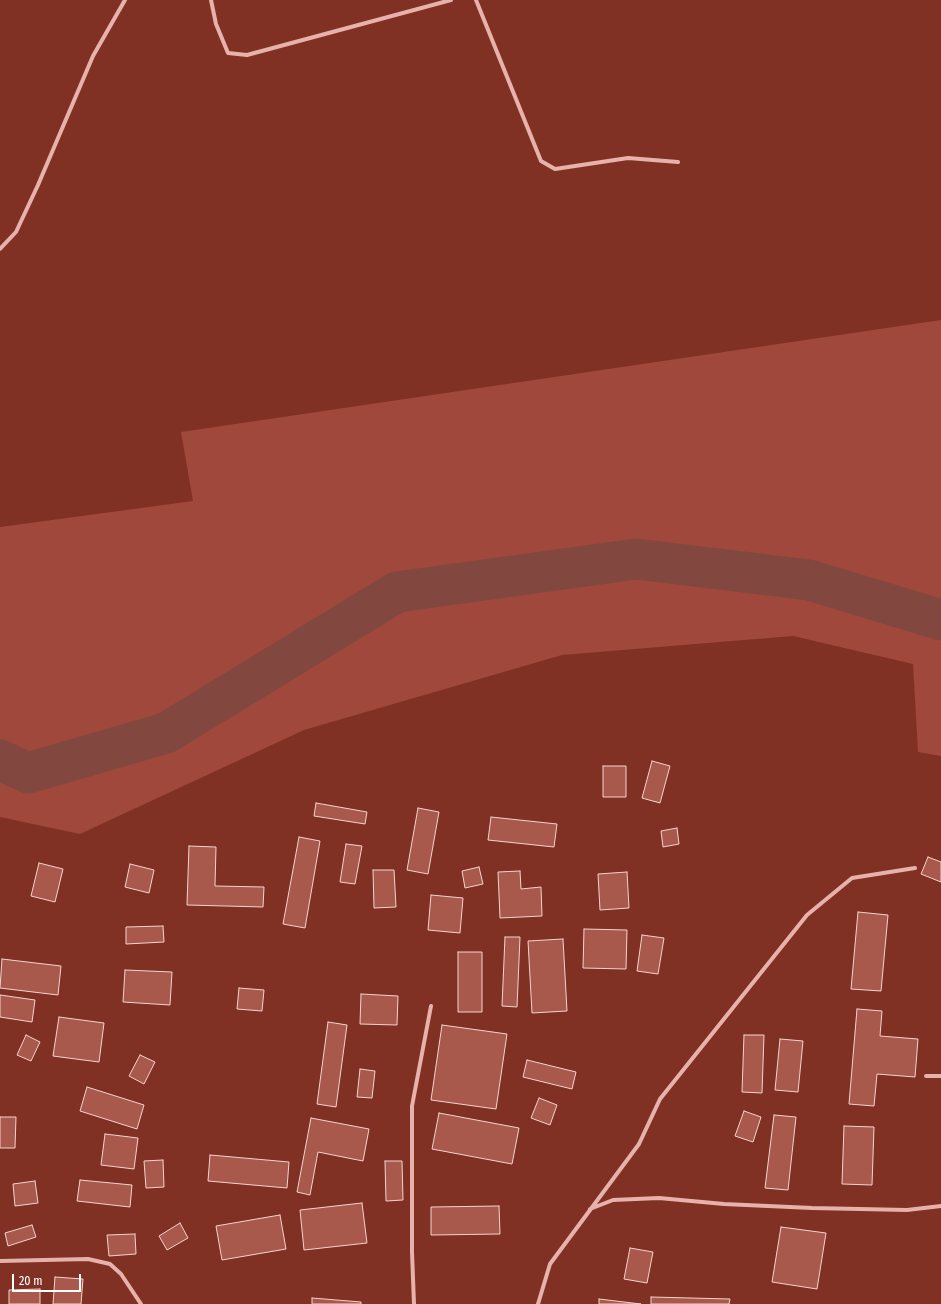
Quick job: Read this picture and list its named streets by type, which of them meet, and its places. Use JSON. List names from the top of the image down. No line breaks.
{"scale_bar":"20 m"}
